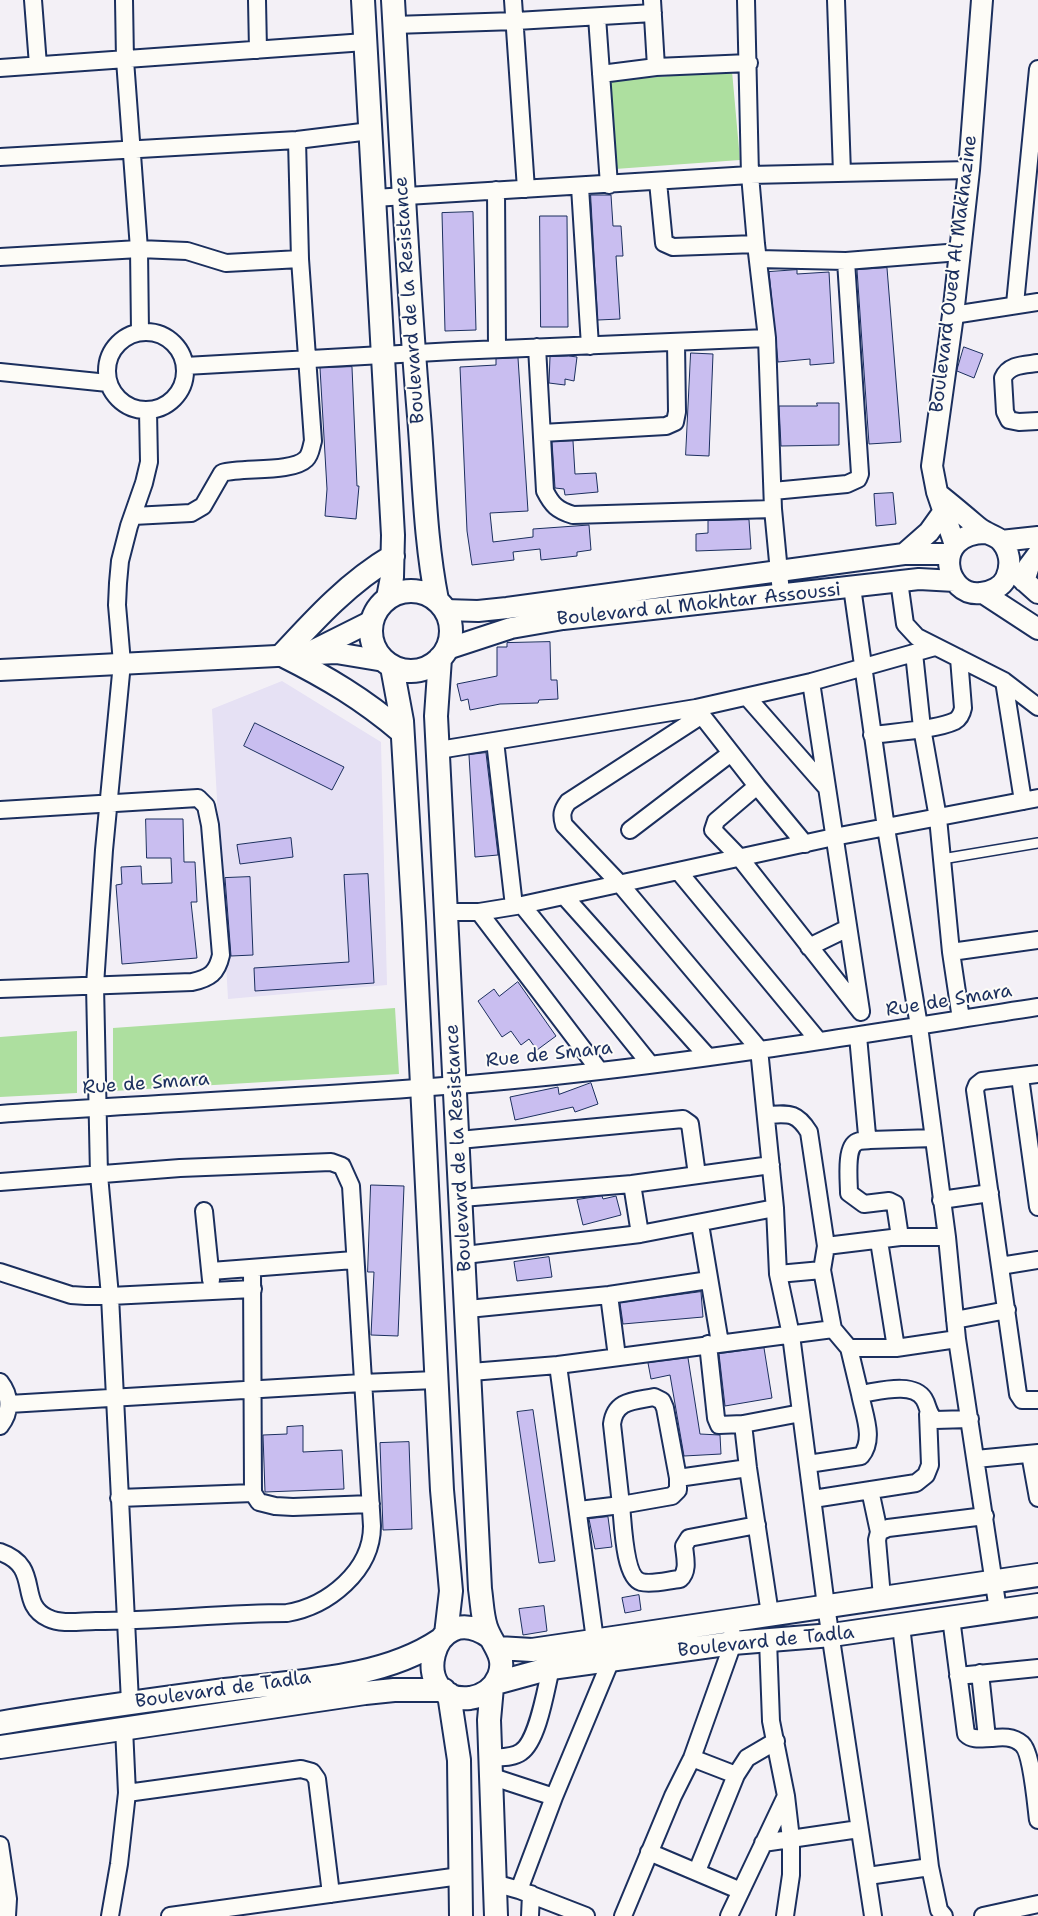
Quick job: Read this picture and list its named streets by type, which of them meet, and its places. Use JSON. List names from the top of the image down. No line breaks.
{"streets":{"main road":["Boulevard de la Resistance","Boulevard de Tadla"],"street":["Boulevard Oued Al Makhazine","Boulevard al Mokhtar Assoussi","Rue de Smara"]},"crossings":[["Boulevard Oued Al Makhazine","Boulevard al Mokhtar Assoussi"],["Boulevard de la Resistance","Boulevard al Mokhtar Assoussi"],["Boulevard de la Resistance","Rue de Smara"],["Boulevard de la Resistance","Boulevard de Tadla"]]}
